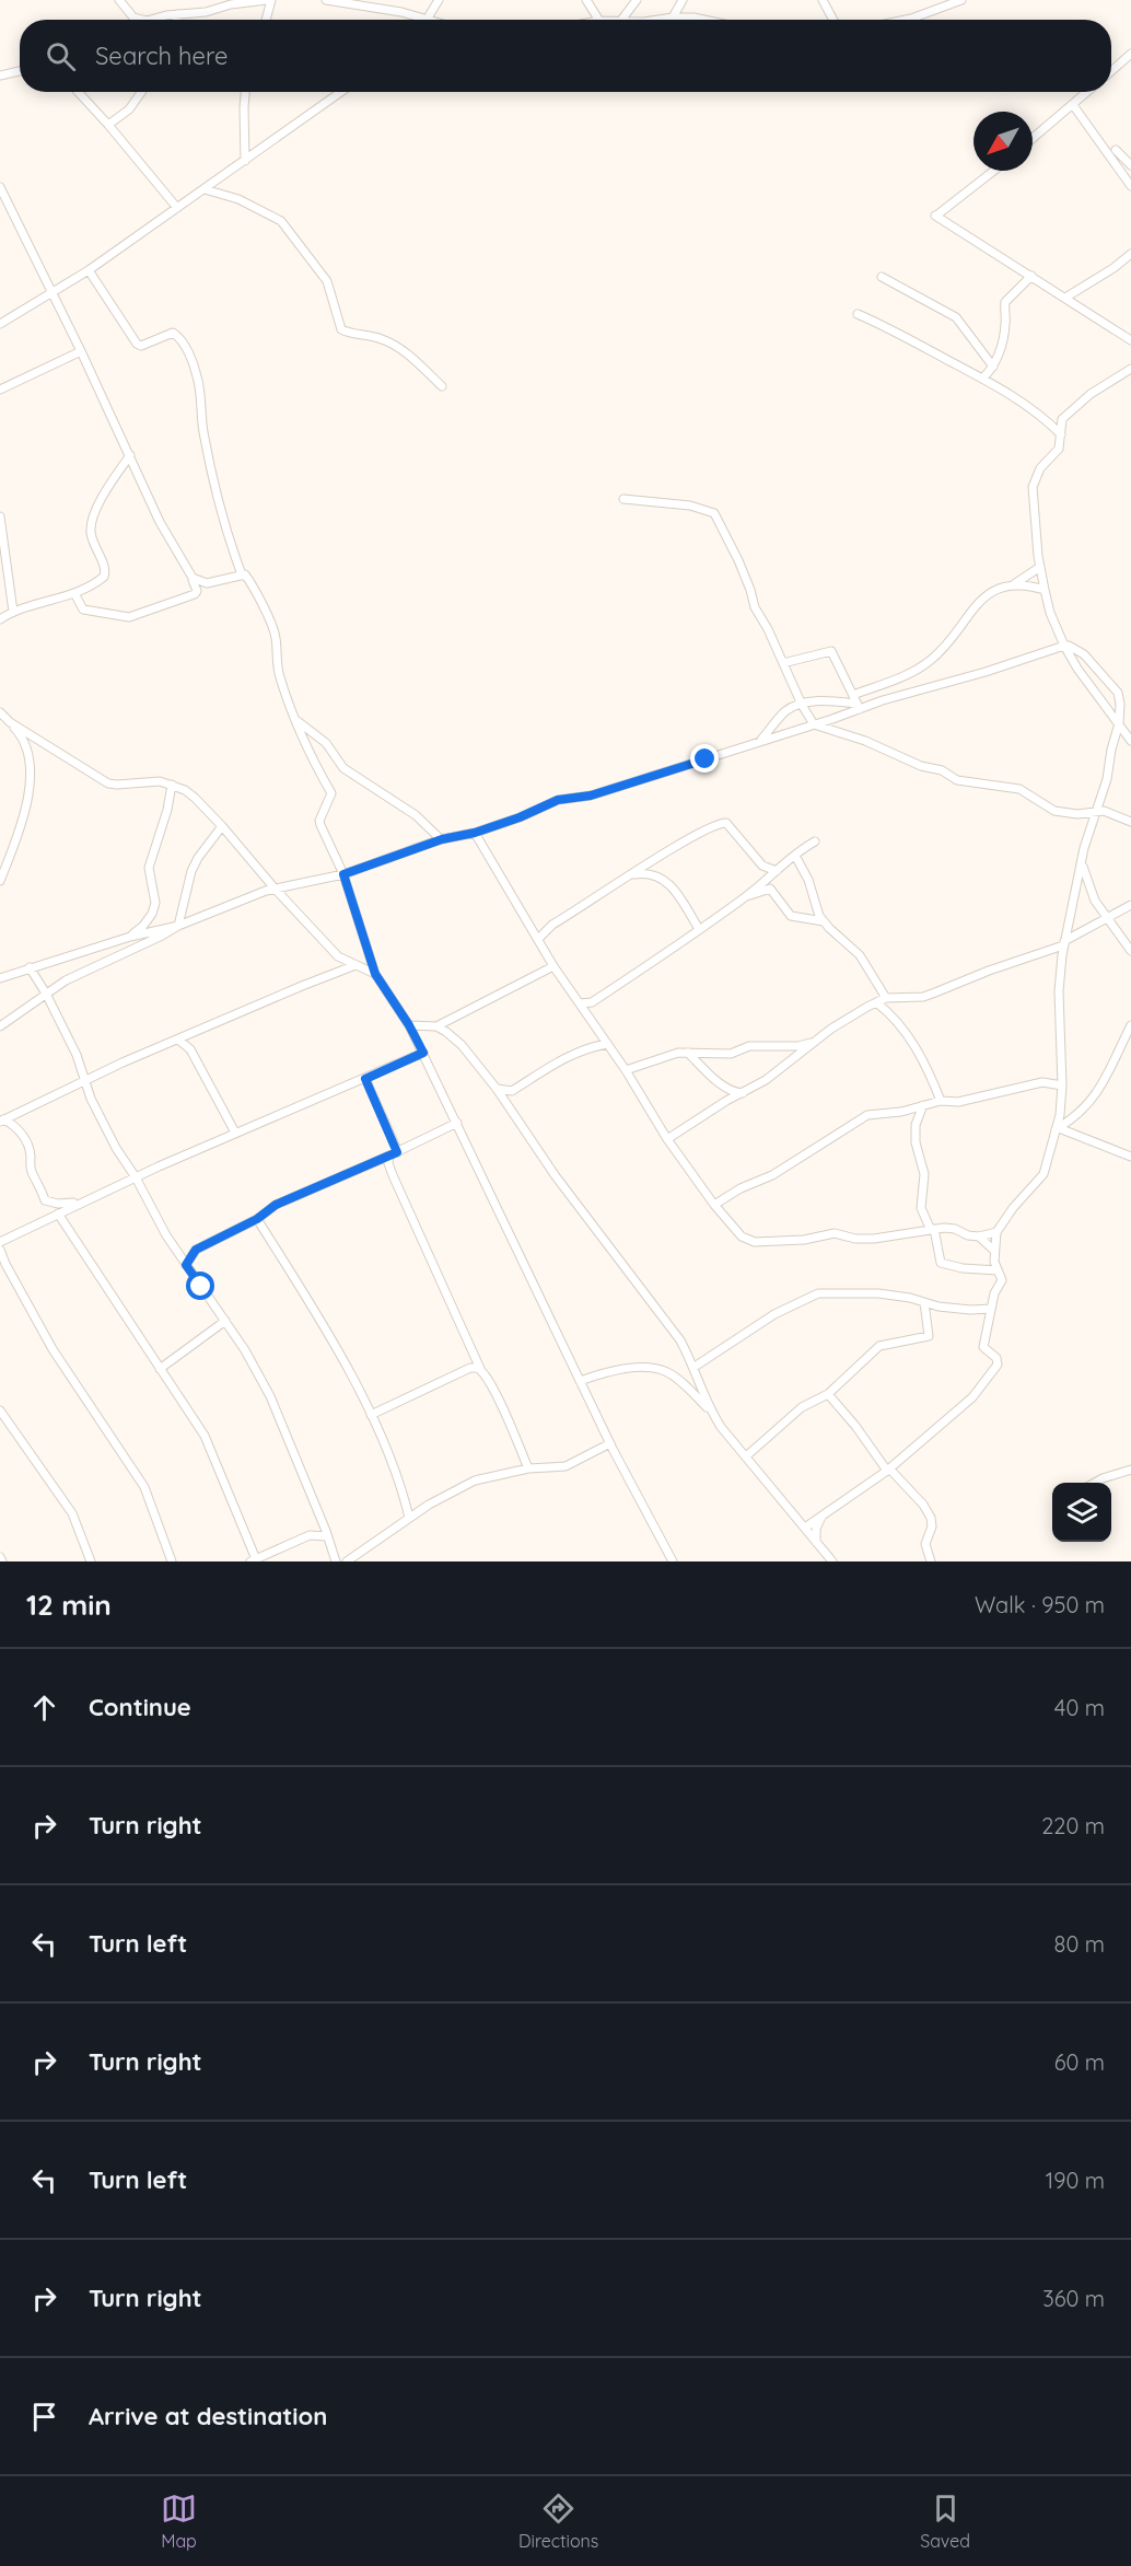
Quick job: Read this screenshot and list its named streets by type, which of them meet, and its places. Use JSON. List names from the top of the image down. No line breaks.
{"north":"bottom left","page":{"search":"Search here","heading":["12 min","Walk · 950 m"],"list":[["Continue","40 m"],["Turn right","220 m"],["Turn left","80 m"],["Turn right","60 m"],["Turn left","190 m"],["Turn right","360 m"],"Arrive at destination"],"nav":["Map","Directions","Saved"]}}
